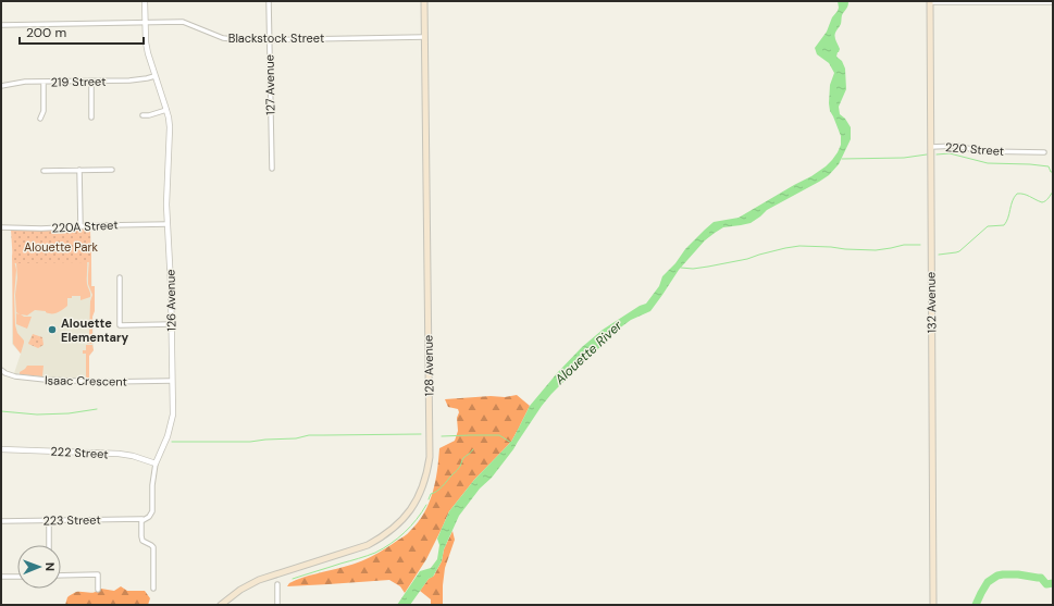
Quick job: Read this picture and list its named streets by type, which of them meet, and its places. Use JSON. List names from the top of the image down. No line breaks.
{"streets":{"main road":["132 Avenue","128 Avenue"],"street":["Blackstock Street","219 Street","127 Avenue","220 Street","220A Street","126 Avenue","Isaac Crescent","222 Street","223 Street"]},"crossings":[["Blackstock Street","127 Avenue"],["Blackstock Street","126 Avenue"],["Blackstock Street","128 Avenue"],["219 Street","126 Avenue"],["220 Street","132 Avenue"],["220A Street","126 Avenue"],["126 Avenue","Isaac Crescent"],["126 Avenue","222 Street"],["126 Avenue","223 Street"]],"water":["Alouette River"],"parks":["Alouette Park"],"places":["Alouette Elementary"],"scale_bar":"200 m","north":"right"}
